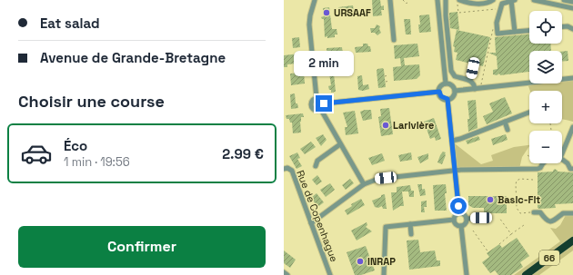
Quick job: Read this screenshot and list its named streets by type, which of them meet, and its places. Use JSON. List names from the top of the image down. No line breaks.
{"streets":{"highway":["66"],"street":["Rue de Copenhague"]},"places":["URSAAF","Larivière","Basic-Fit","INRAP"],"page":{"banner":["Eat salad","Avenue de Grande-Bretagne"],"map_buttons":["+","−"],"bubble":"2 min","heading":"Choisir une course","list":[{"name":"Éco","note":"1 min · 19:56","value":"2.99 €"}],"buttons":"Confirmer"}}
